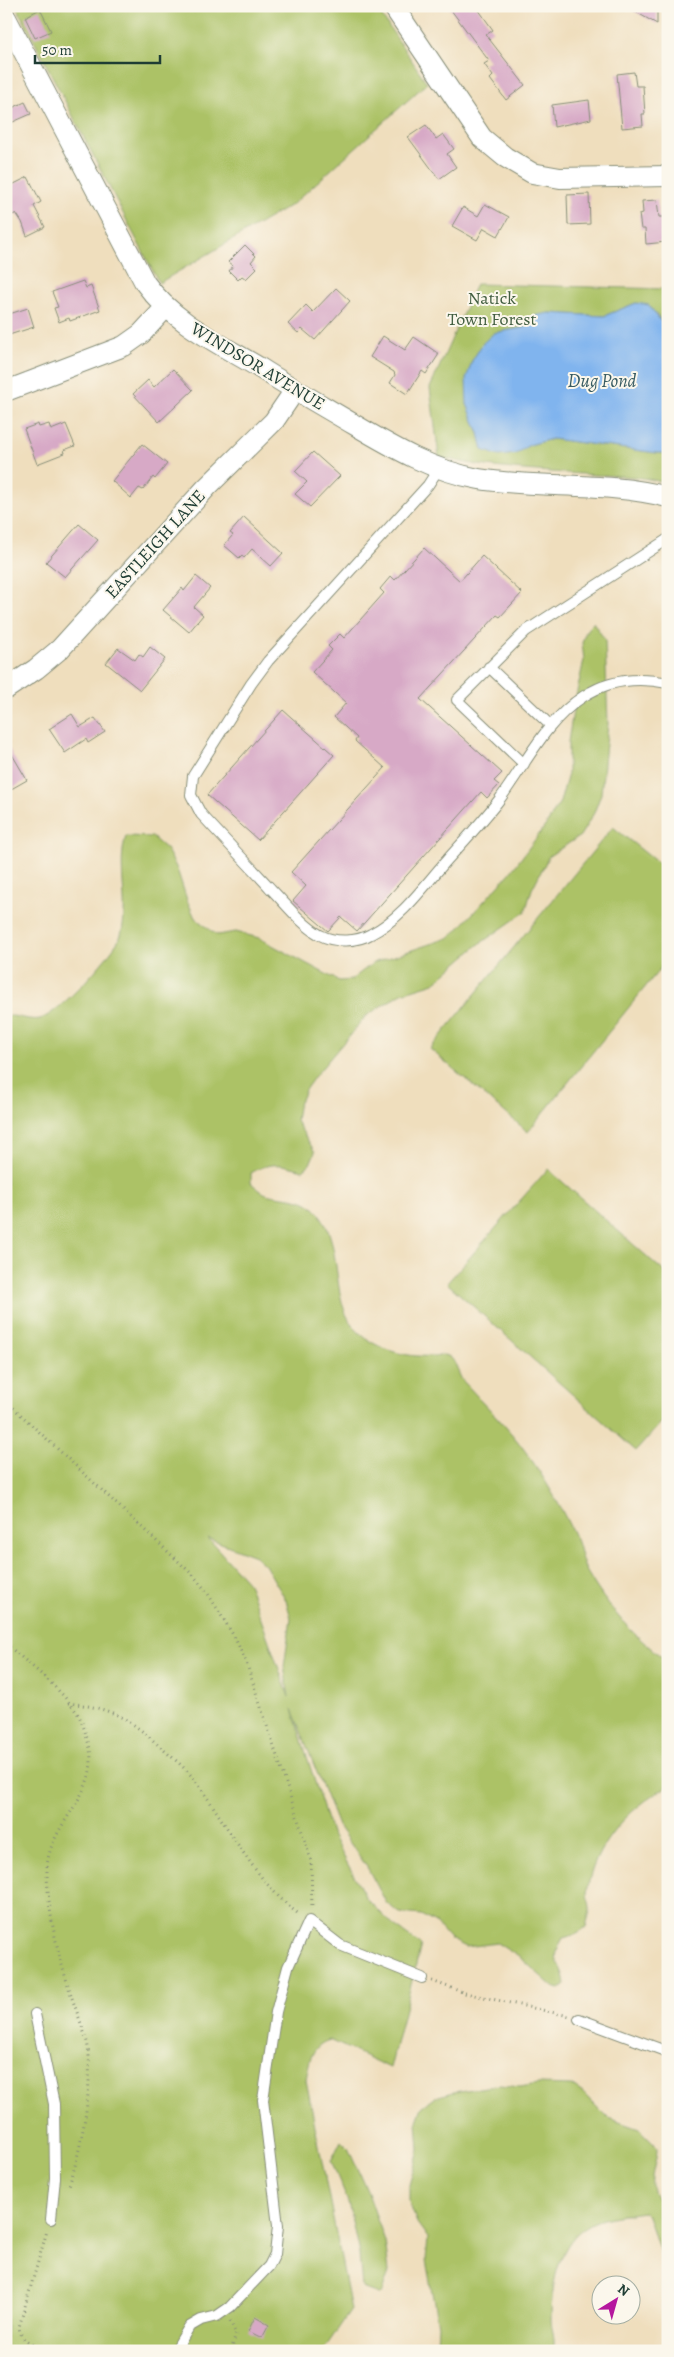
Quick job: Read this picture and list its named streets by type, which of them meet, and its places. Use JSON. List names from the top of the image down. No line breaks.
{"streets":{"street":["WINDSOR AVENUE","EASTLEIGH LANE"]},"crossings":[["WINDSOR AVENUE","EASTLEIGH LANE"]],"water":["Dug Pond"],"parks":["Natick Town Forest"],"scale_bar":"50 m","north":"top right"}
